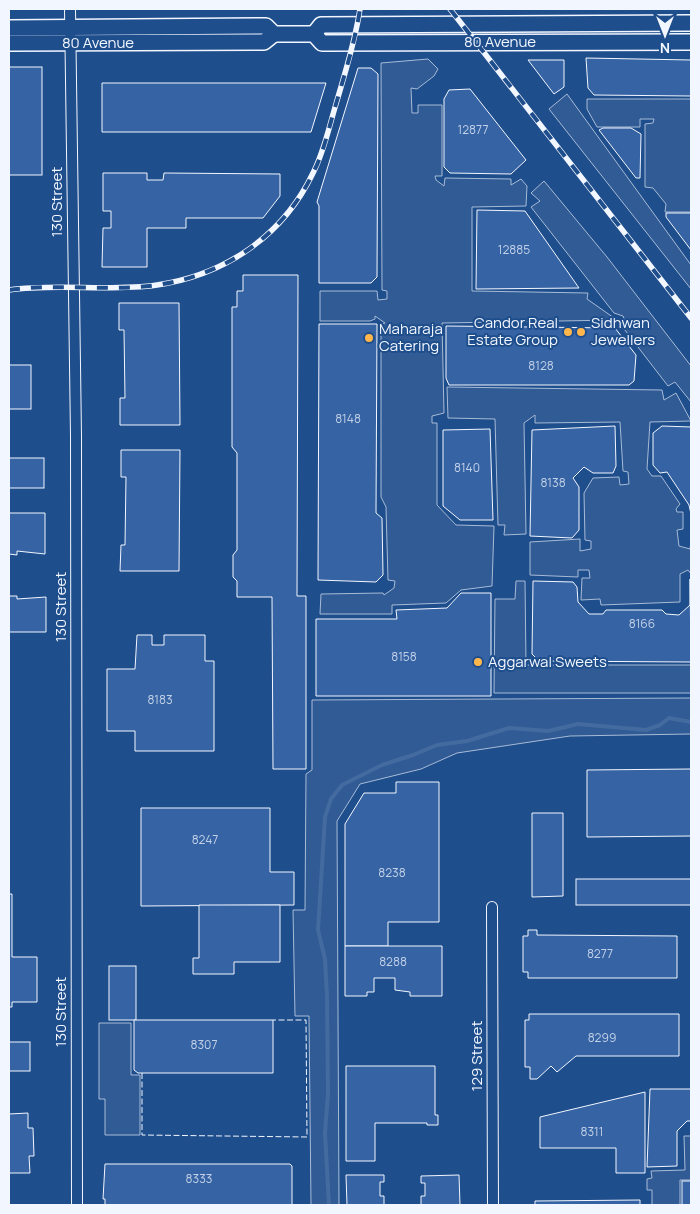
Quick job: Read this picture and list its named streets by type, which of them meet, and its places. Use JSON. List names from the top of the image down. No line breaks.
{"streets":{"main road":["80 Avenue"],"street":["130 Street","129 Street"]},"crossings":[["80 Avenue","130 Street"]],"places":["Candor Real Estate Group","Sidhwan Jewellers","Maharaja Catering","Aggarwal Sweets"],"house_numbers":["12877","12885","8128","8148","8140","8138","8166","8158","8183","8247","8238","8277","8288","8299","8307","8311","8333"],"north":"bottom"}
